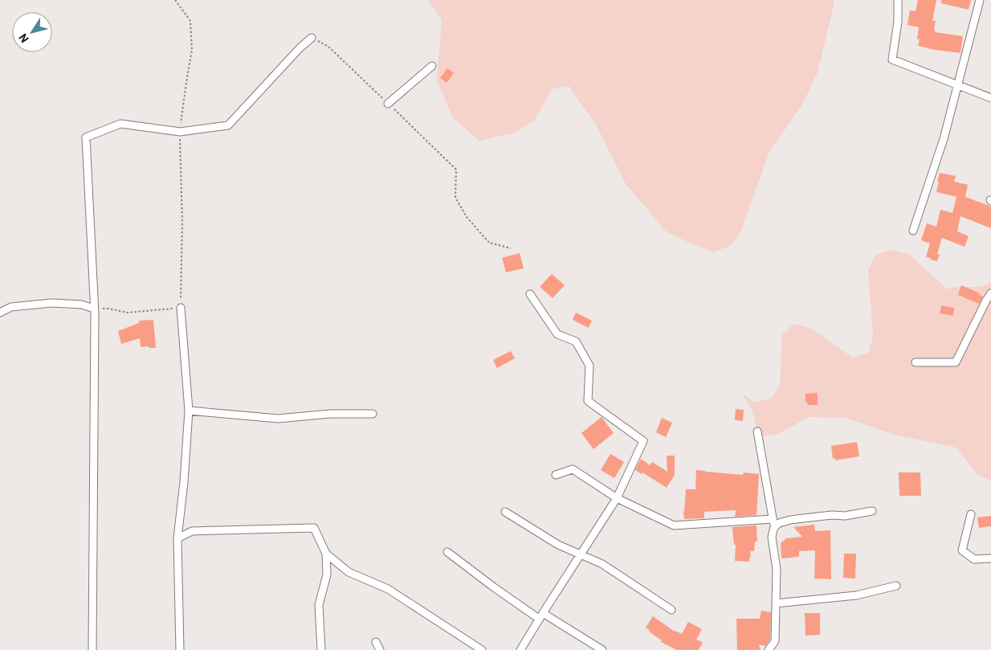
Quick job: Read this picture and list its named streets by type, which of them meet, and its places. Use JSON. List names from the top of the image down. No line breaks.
{"north":"bottom left"}
